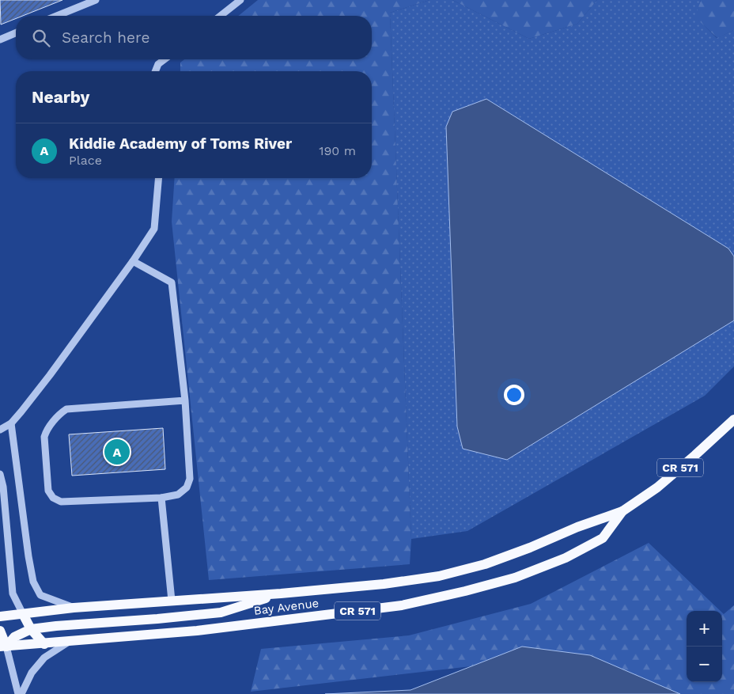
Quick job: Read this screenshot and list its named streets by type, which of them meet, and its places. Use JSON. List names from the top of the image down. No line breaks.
{"streets":{"main road":["CR 571","Bay Avenue"]},"page":{"search":"Search here","heading":"Nearby","list":[{"mark":"A","name":"Kiddie Academy of Toms River","note":"Place","value":"190 m"}],"pins":"A","map_buttons":["+","−"]}}
